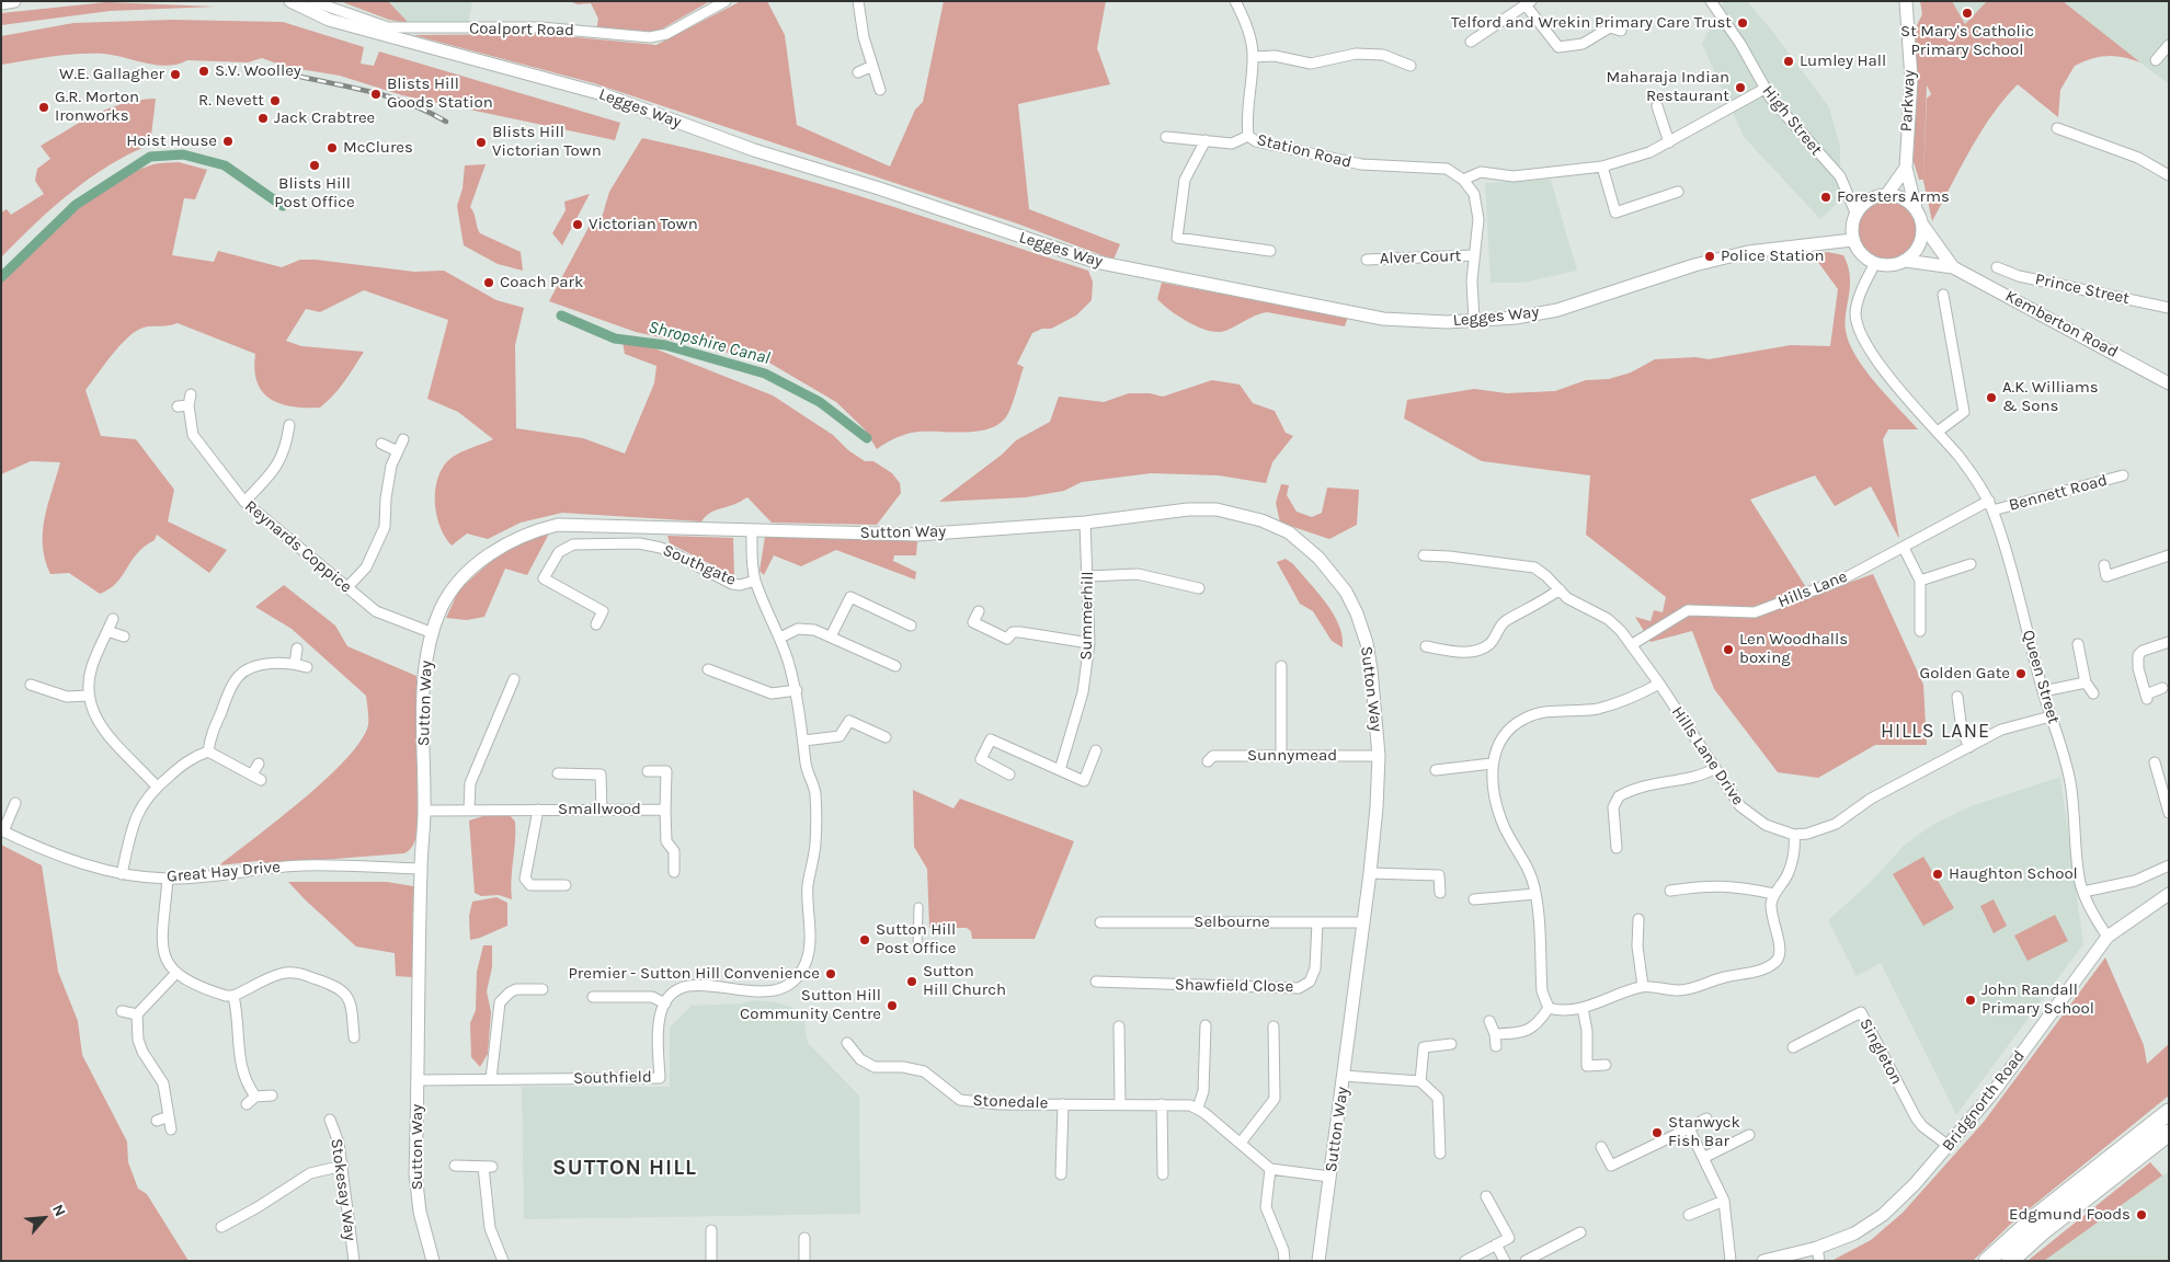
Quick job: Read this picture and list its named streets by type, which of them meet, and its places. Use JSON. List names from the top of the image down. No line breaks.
{"streets":{"street":["Coalport Road","Parkway","Legges Way","High Street","Station Road","Alver Court","Prince Street","Kemberton Road","Bennett Road","Sutton Way","Reynards Coppice","Southgate","Hills Lane","Summerhill","Queen Street","Sunnymead","Hills Lane Drive","Smallwood","Great Hay Drive","Selbourne","Shawfield Close","Singleton","Southfield","Bridgnorth Road","Stonedale","Stokesay Way"]},"crossings":[["Parkway","Legges Way"],["Parkway","High Street"],["Parkway","Kemberton Road"],["Parkway","Queen Street"],["Legges Way","High Street"],["Legges Way","Kemberton Road"],["Legges Way","Queen Street"],["High Street","Kemberton Road"],["High Street","Queen Street"],["Kemberton Road","Queen Street"],["Bennett Road","Hills Lane"],["Bennett Road","Queen Street"],["Sutton Way","Reynards Coppice"],["Sutton Way","Southgate"],["Sutton Way","Summerhill"],["Sutton Way","Sunnymead"],["Sutton Way","Smallwood"],["Sutton Way","Great Hay Drive"],["Sutton Way","Selbourne"],["Sutton Way","Southfield"],["Southgate","Southfield"],["Hills Lane","Queen Street"],["Hills Lane","Hills Lane Drive"],["Queen Street","Bridgnorth Road"],["Selbourne","Shawfield Close"],["Singleton","Bridgnorth Road"]],"districts":["HILLS LANE","SUTTON HILL"],"water":["Shropshire Canal"],"places":["St Mary's Catholic Primary School","Telford and Wrekin Primary Care Trust","Lumley Hall","S.V. Woolley","W.E. Gallagher","Maharaja Indian Restaurant","Blists Hill Goods Station","R. Nevett","G.R. Morton Ironworks","Jack Crabtree","Hoist House","Blists Hill Victorian Town","McClures","Blists Hill Post Office","Foresters Arms","Victorian Town","Police Station","Coach Park","A.K. Williams & Sons","Len Woodhalls boxing","Golden Gate","Haughton School","Sutton Hill Post Office","Premier - Sutton Hill Convenience","Sutton Hill Church","John Randall Primary School","Sutton Hill Community Centre","Stanwyck Fish Bar","Edgmund Foods"],"north":"top right"}
